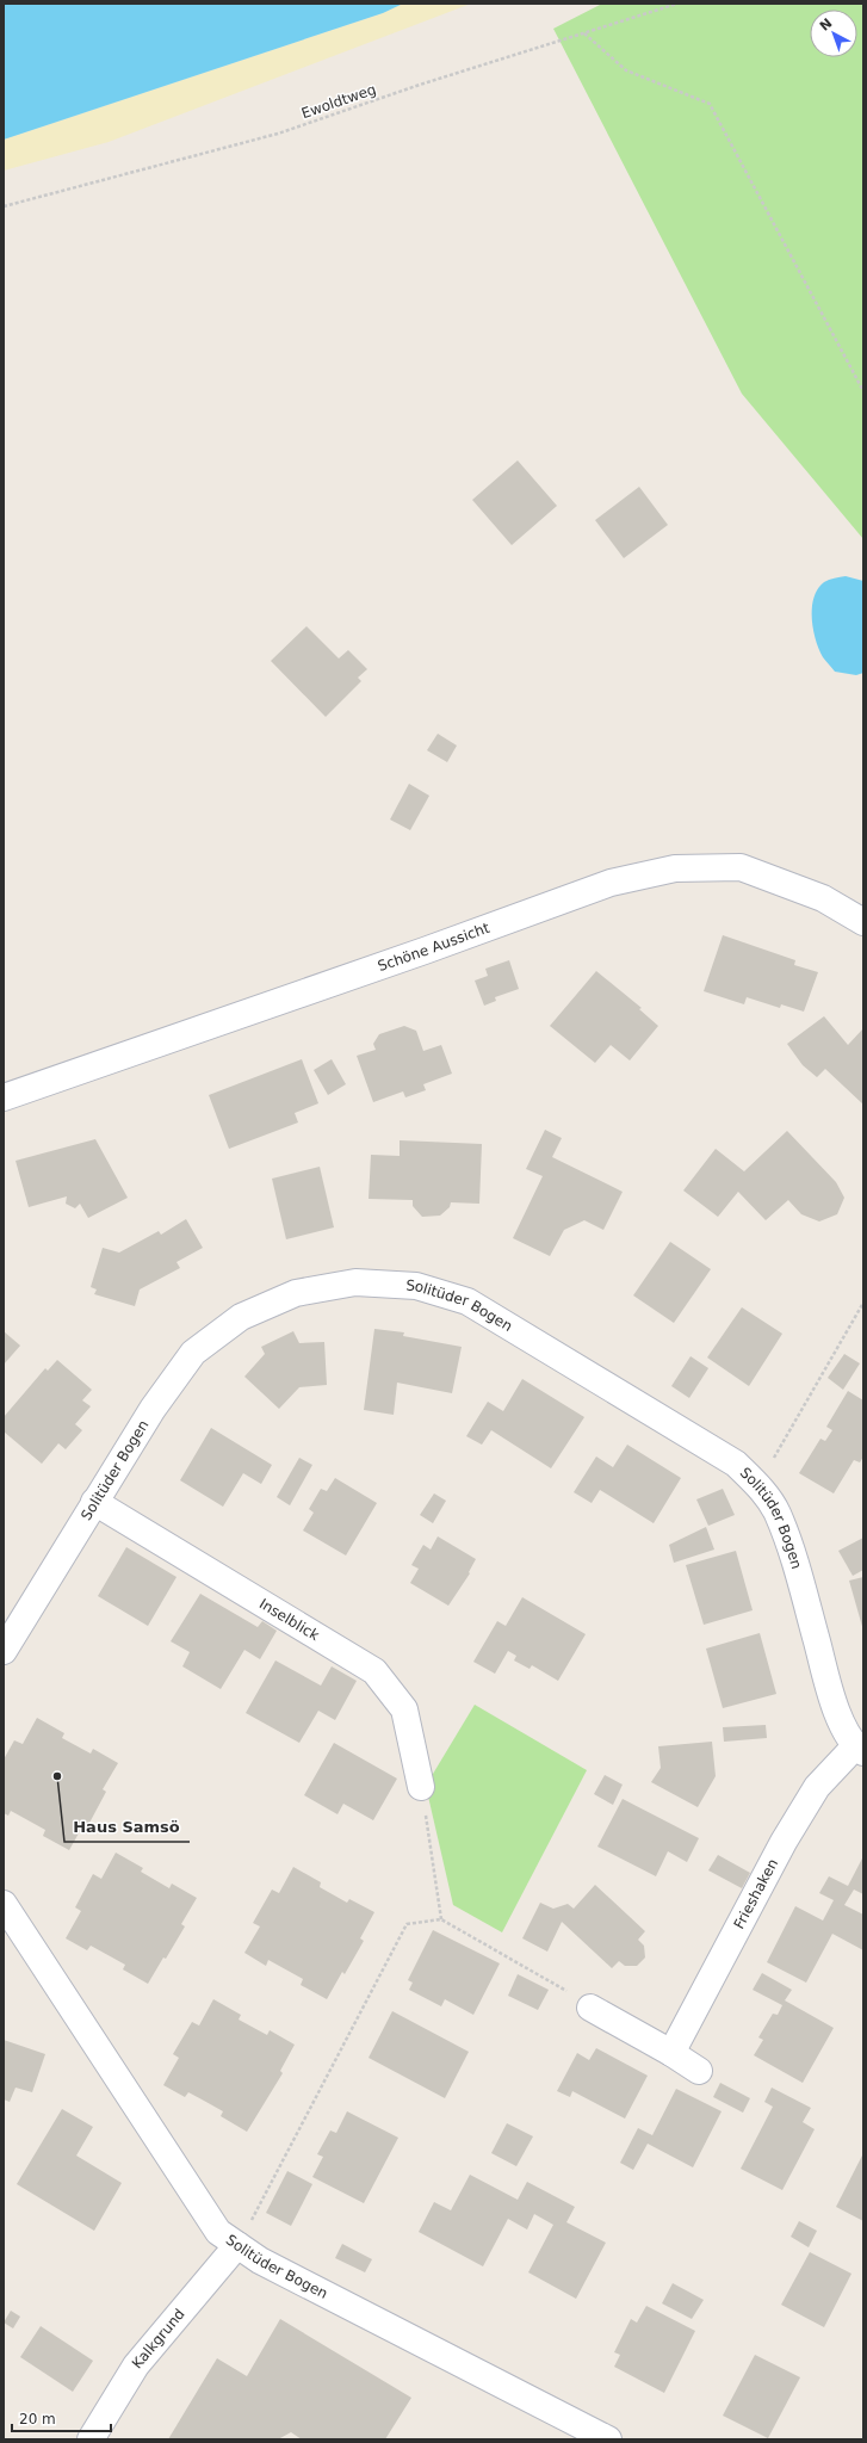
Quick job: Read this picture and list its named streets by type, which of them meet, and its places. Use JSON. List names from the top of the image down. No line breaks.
{"streets":{"street":["Schöne Aussicht","Solitüder Bogen","Inselblick","Frieshaken","Kalkgrund"],"path":["Ewoldtweg"]},"crossings":[["Solitüder Bogen","Inselblick"],["Solitüder Bogen","Frieshaken"],["Solitüder Bogen","Kalkgrund"]],"places":["Haus Samsö"],"scale_bar":"20 m","north":"top left"}
